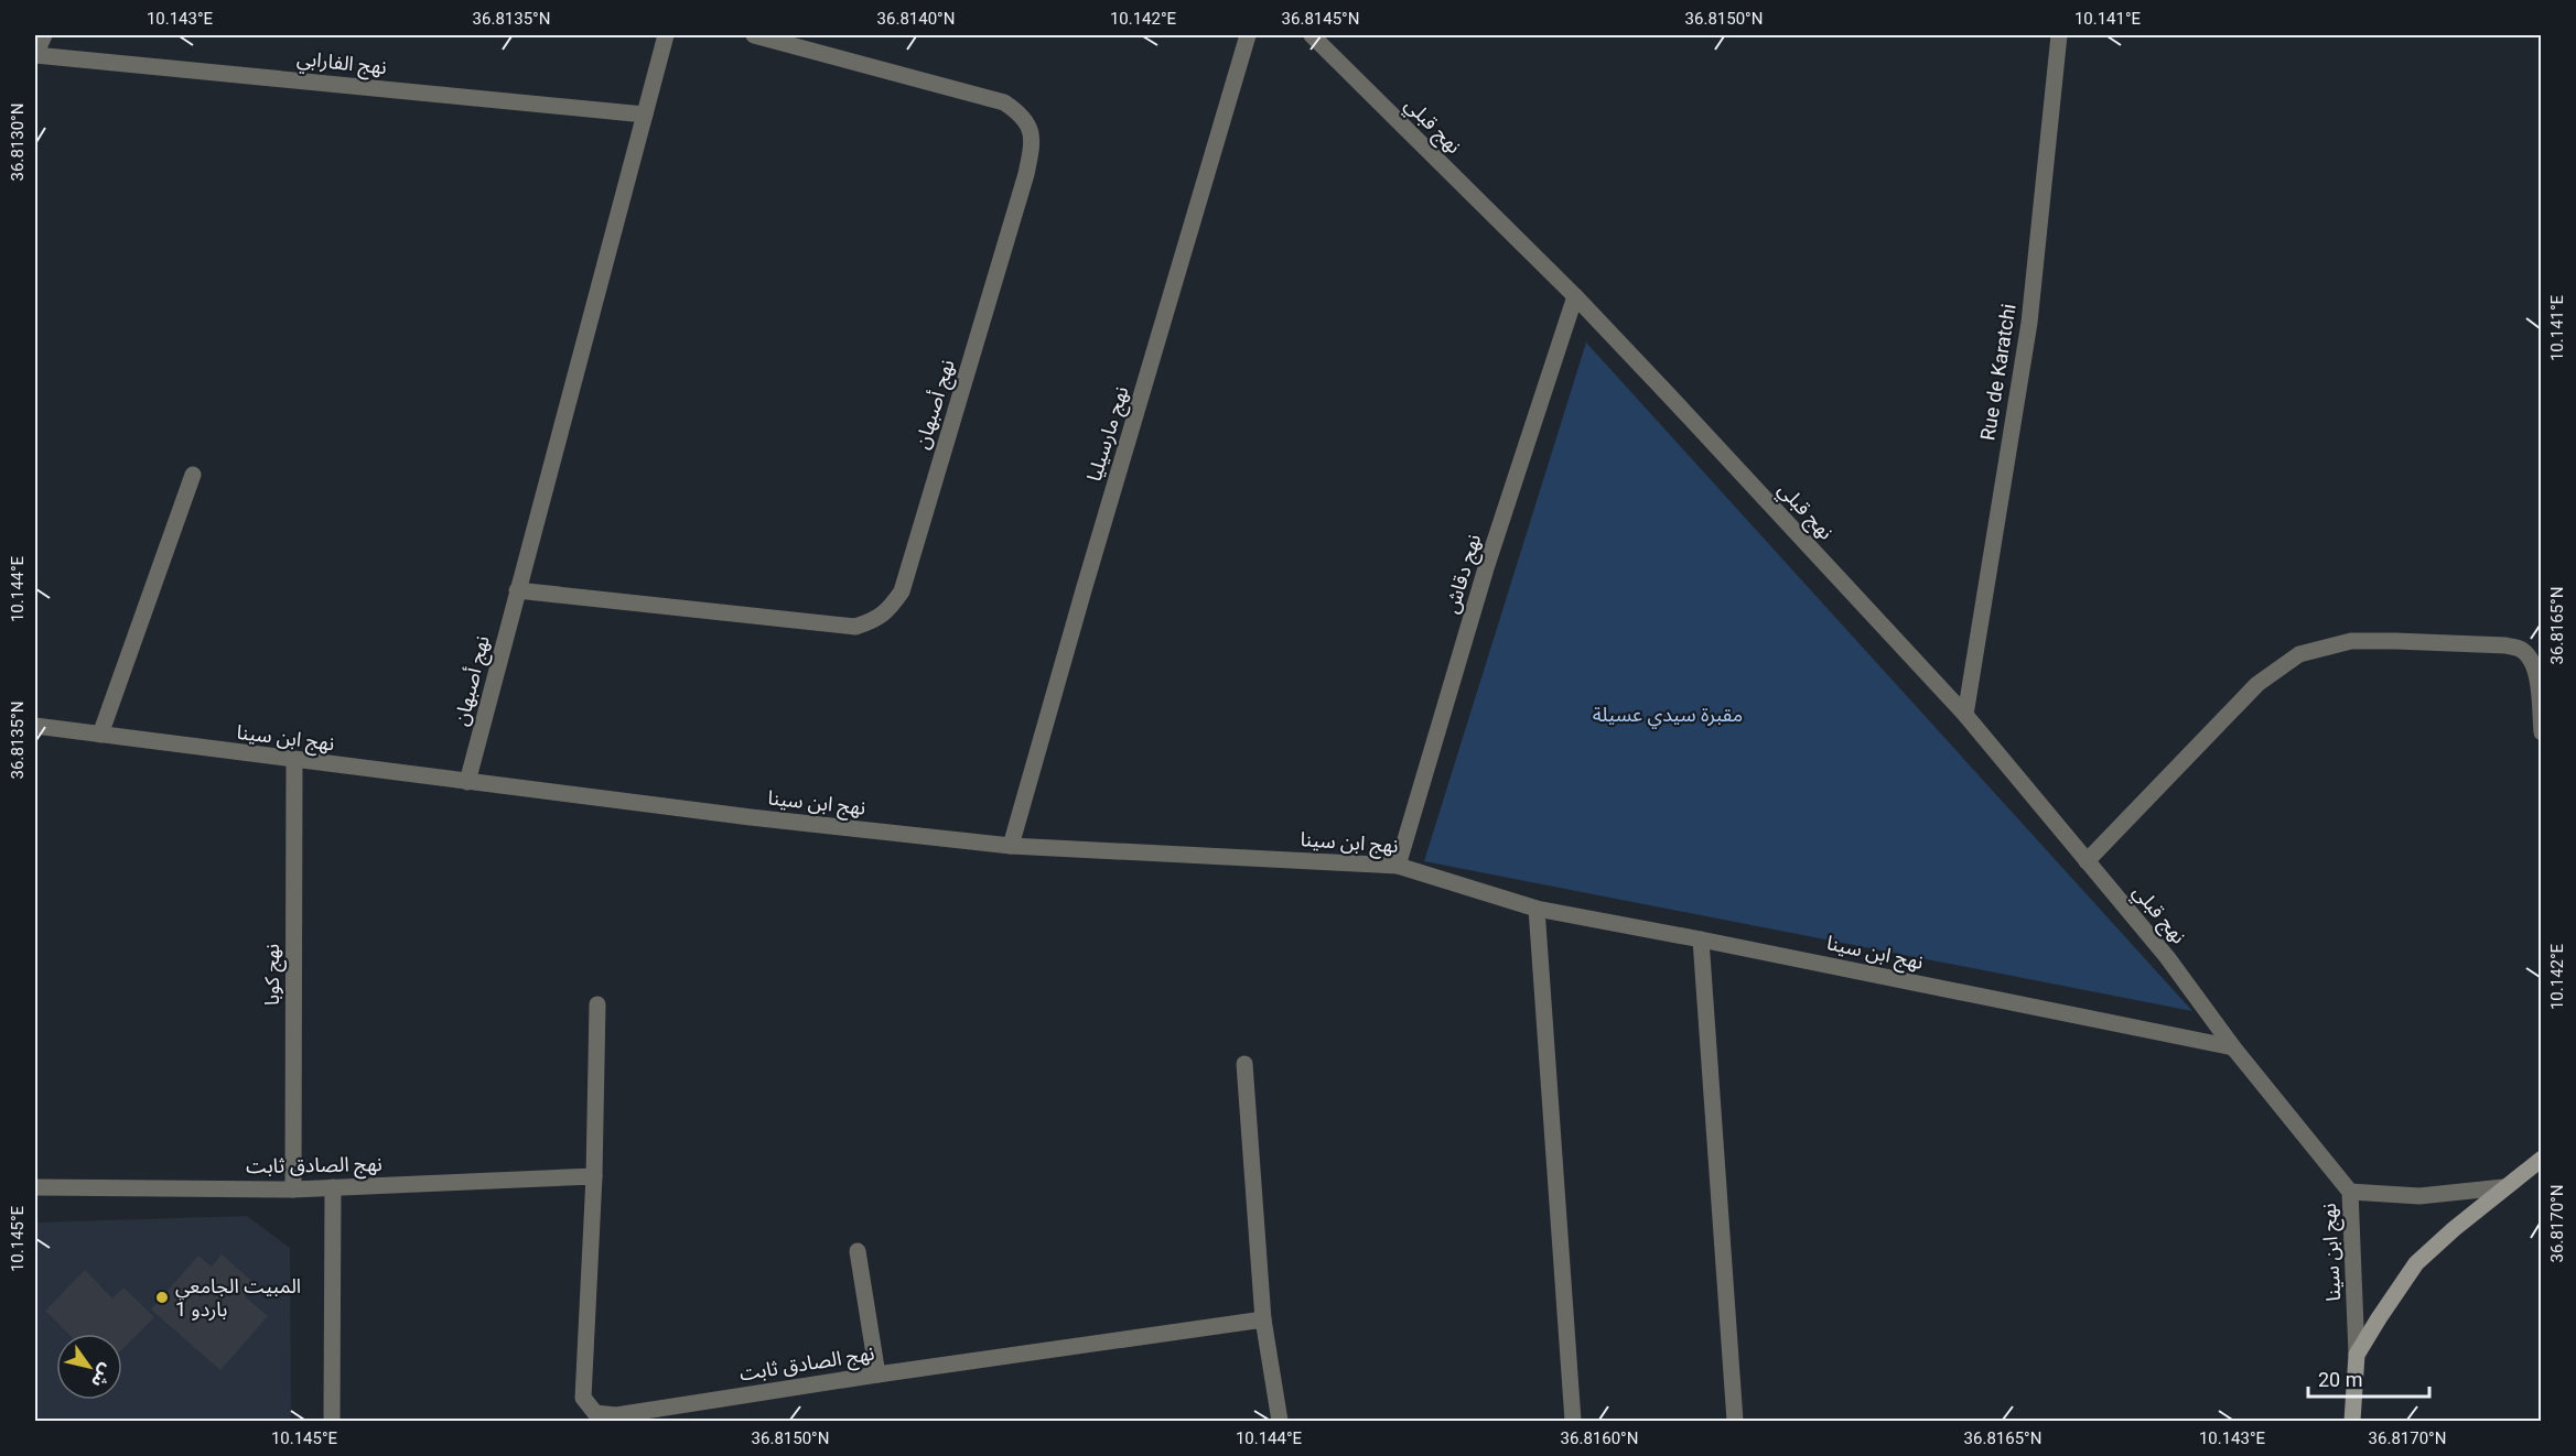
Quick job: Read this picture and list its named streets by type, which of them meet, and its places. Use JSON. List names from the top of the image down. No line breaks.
{"streets":{"street":["نهج الفارابي","نهج قبلي","Rue de Karatchi","نهج أصبهان","نهج مارسيليا","نهج دقاش","نهج ابن سينا","نهج كوبا","نهج الصادق ثابت"]},"crossings":[["نهج الفارابي","نهج أصبهان"],["نهج قبلي","Rue de Karatchi"],["نهج قبلي","نهج دقاش"],["نهج قبلي","نهج ابن سينا"],["نهج أصبهان","نهج ابن سينا"],["نهج مارسيليا","نهج ابن سينا"],["نهج دقاش","نهج ابن سينا"],["نهج ابن سينا","نهج كوبا"],["نهج كوبا","نهج الصادق ثابت"]],"parks":["مقبرة سيدي عسيلة"],"places":["المبيت الجامعي باردو 1"],"scale_bar":"20 m","north":"bottom right","coordinates":["10.143°E","36.8135°N","36.8140°N","10.142°E","36.8145°N","36.8150°N","10.141°E","36.8130°N","10.144°E","36.8165°N","36.8170°N","10.145°E","36.8160°N"]}
